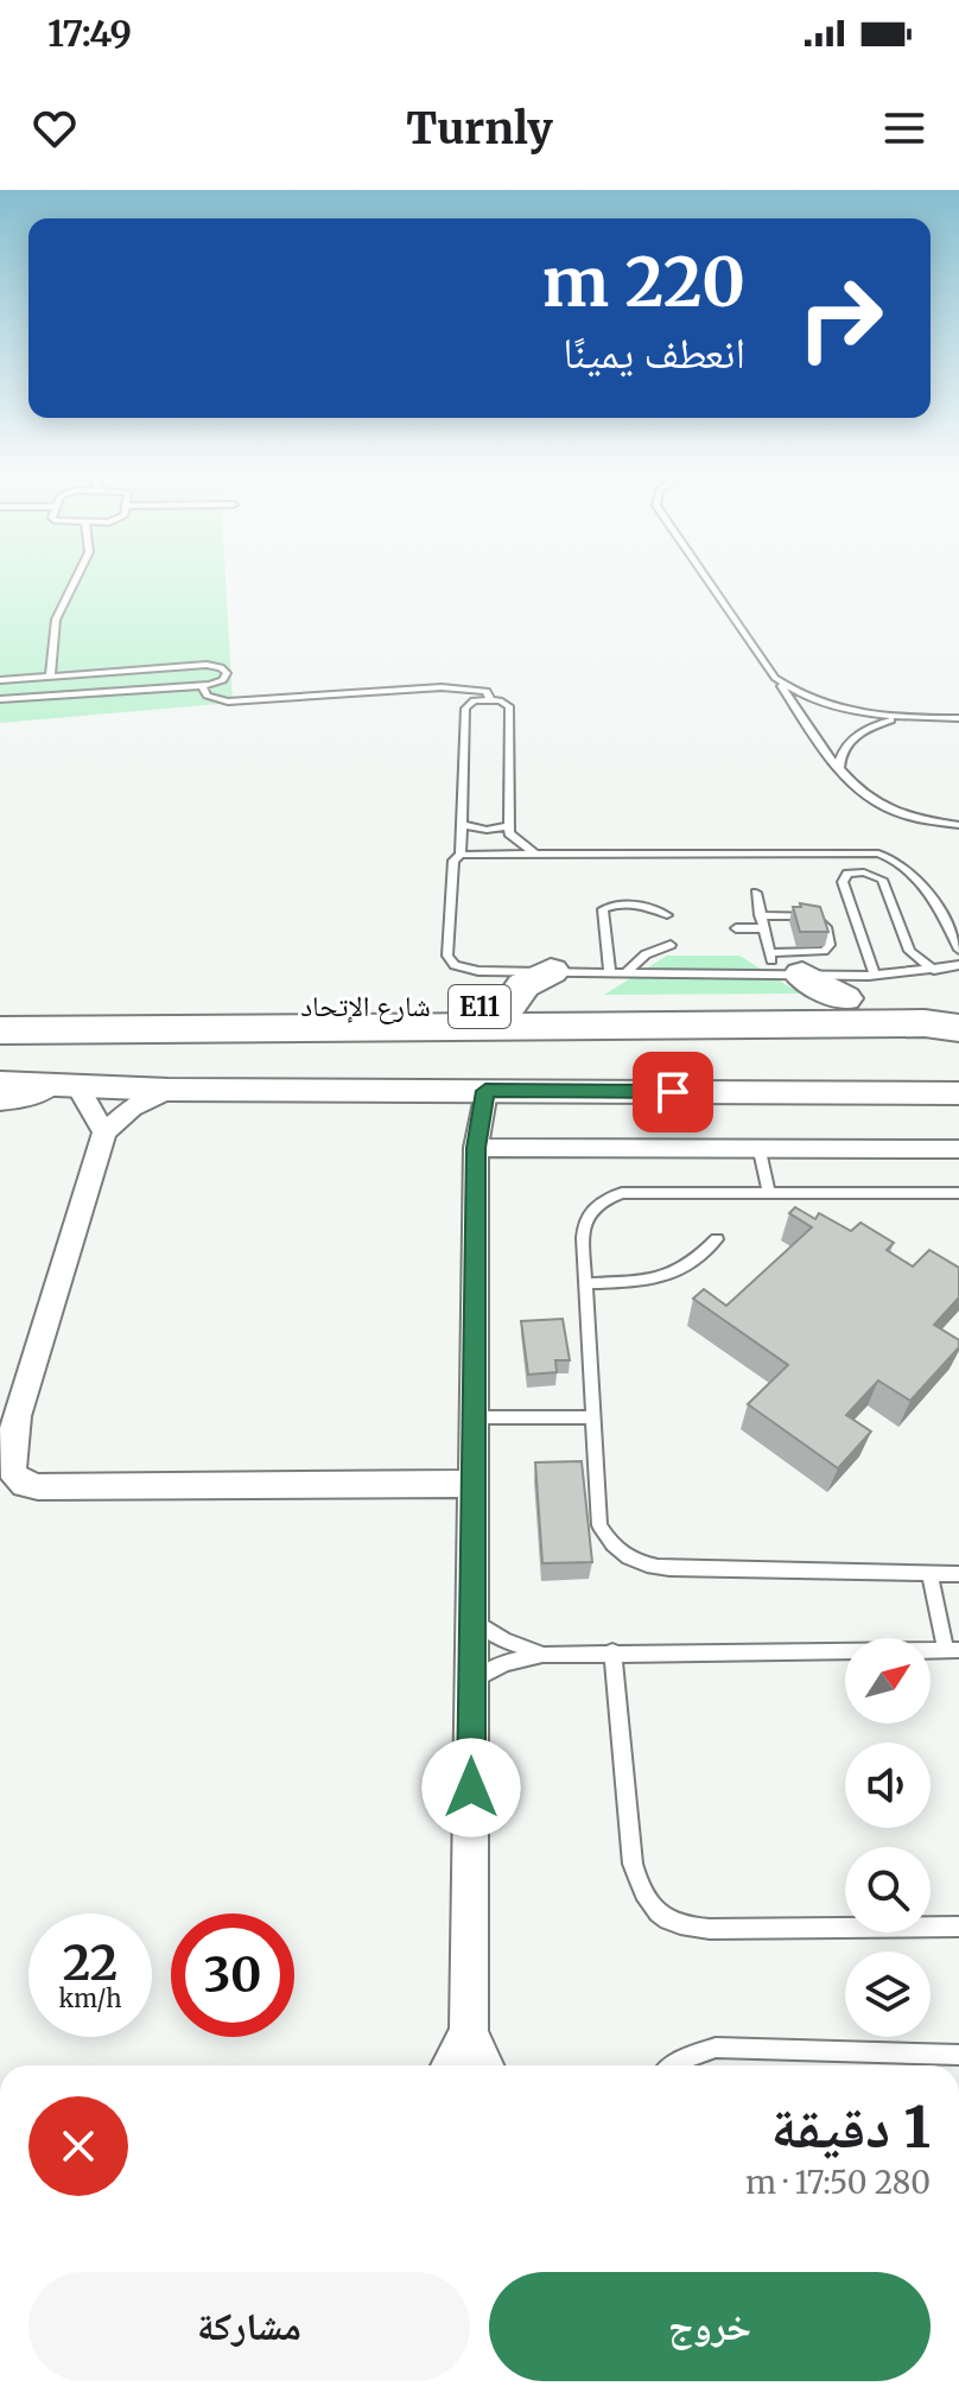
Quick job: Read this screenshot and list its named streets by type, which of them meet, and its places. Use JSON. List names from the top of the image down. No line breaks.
{"streets":{"highway":["شارع الإتحاد","E11"]},"north":"top right","page":{"status":"17:49","header":"Turnly","turn":["220 m","انعطف يمينًا"],"speed":"22 km/h","limit":"30","heading":["1 دقيقة","280 m · 17:50"],"buttons":["خروج","مشاركة"]}}
